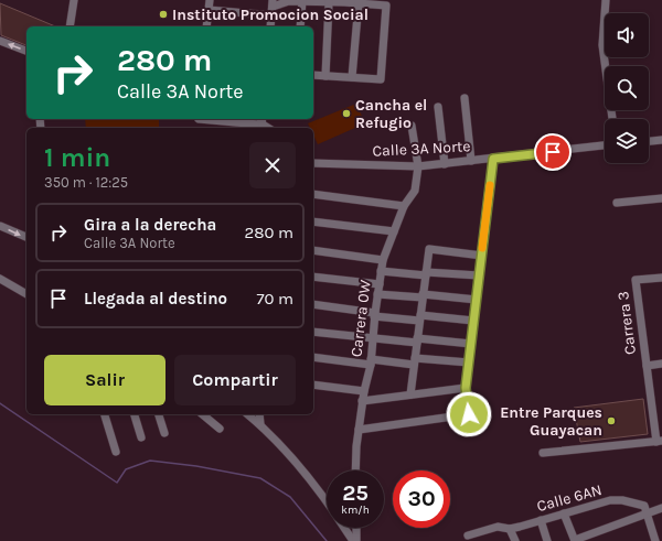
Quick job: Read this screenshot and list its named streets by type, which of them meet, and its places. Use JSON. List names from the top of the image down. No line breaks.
{"streets":{"street":["Calle 3A Norte","Carrera 0W","Carrera 3","Calle 6AN"]},"crossings":[["Calle 3A Norte","Carrera 0W"]],"places":["Instituto Promocion Social","Cancha el Refugio","Entre Parques Guayacan"],"page":{"turn":["280 m","Calle 3A Norte"],"heading":["1 min","350 m · 12:25"],"list":[{"name":"Gira a la derecha","note":"Calle 3A Norte","value":"280 m"},{"name":"Llegada al destino","value":"70 m"}],"buttons":["Salir","Compartir"],"speed":"25 km/h","limit":"30"}}
